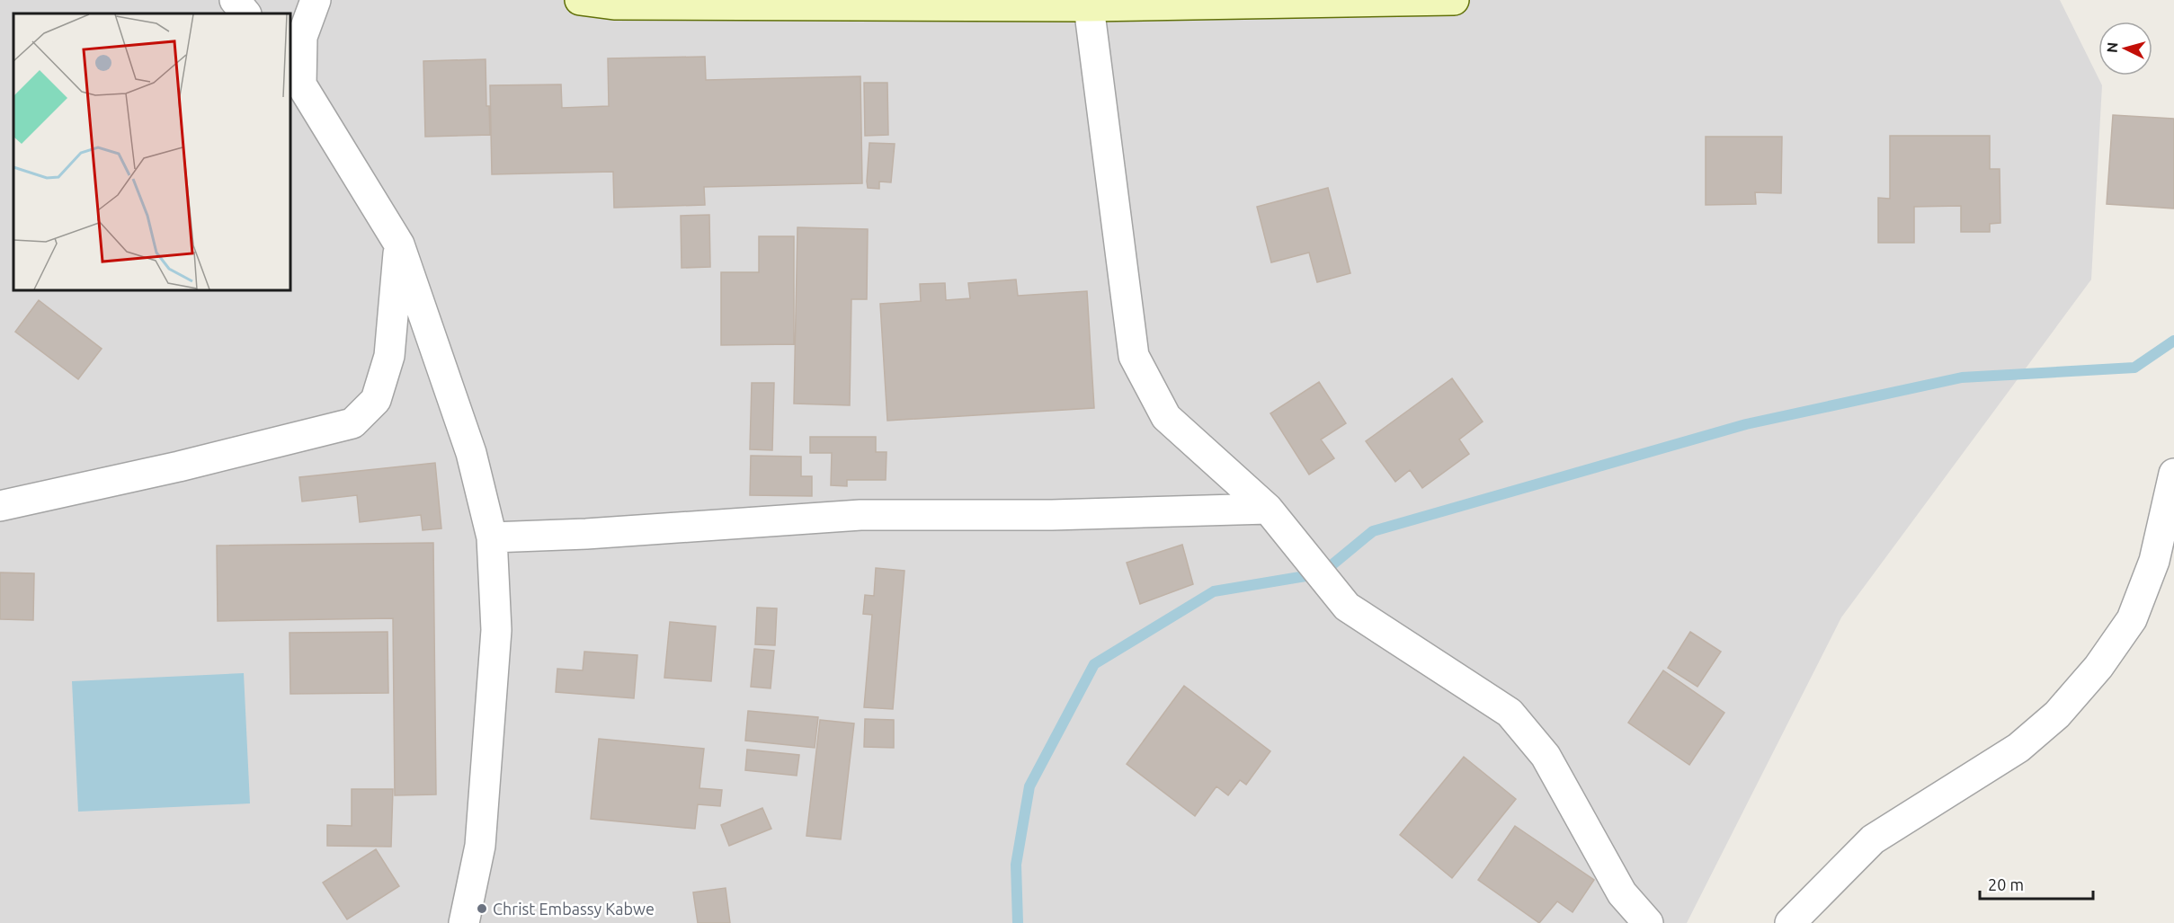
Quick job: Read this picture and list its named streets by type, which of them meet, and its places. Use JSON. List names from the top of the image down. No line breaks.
{"places":["Christ Embassy Kabwe"],"scale_bar":"20 m","north":"left"}
